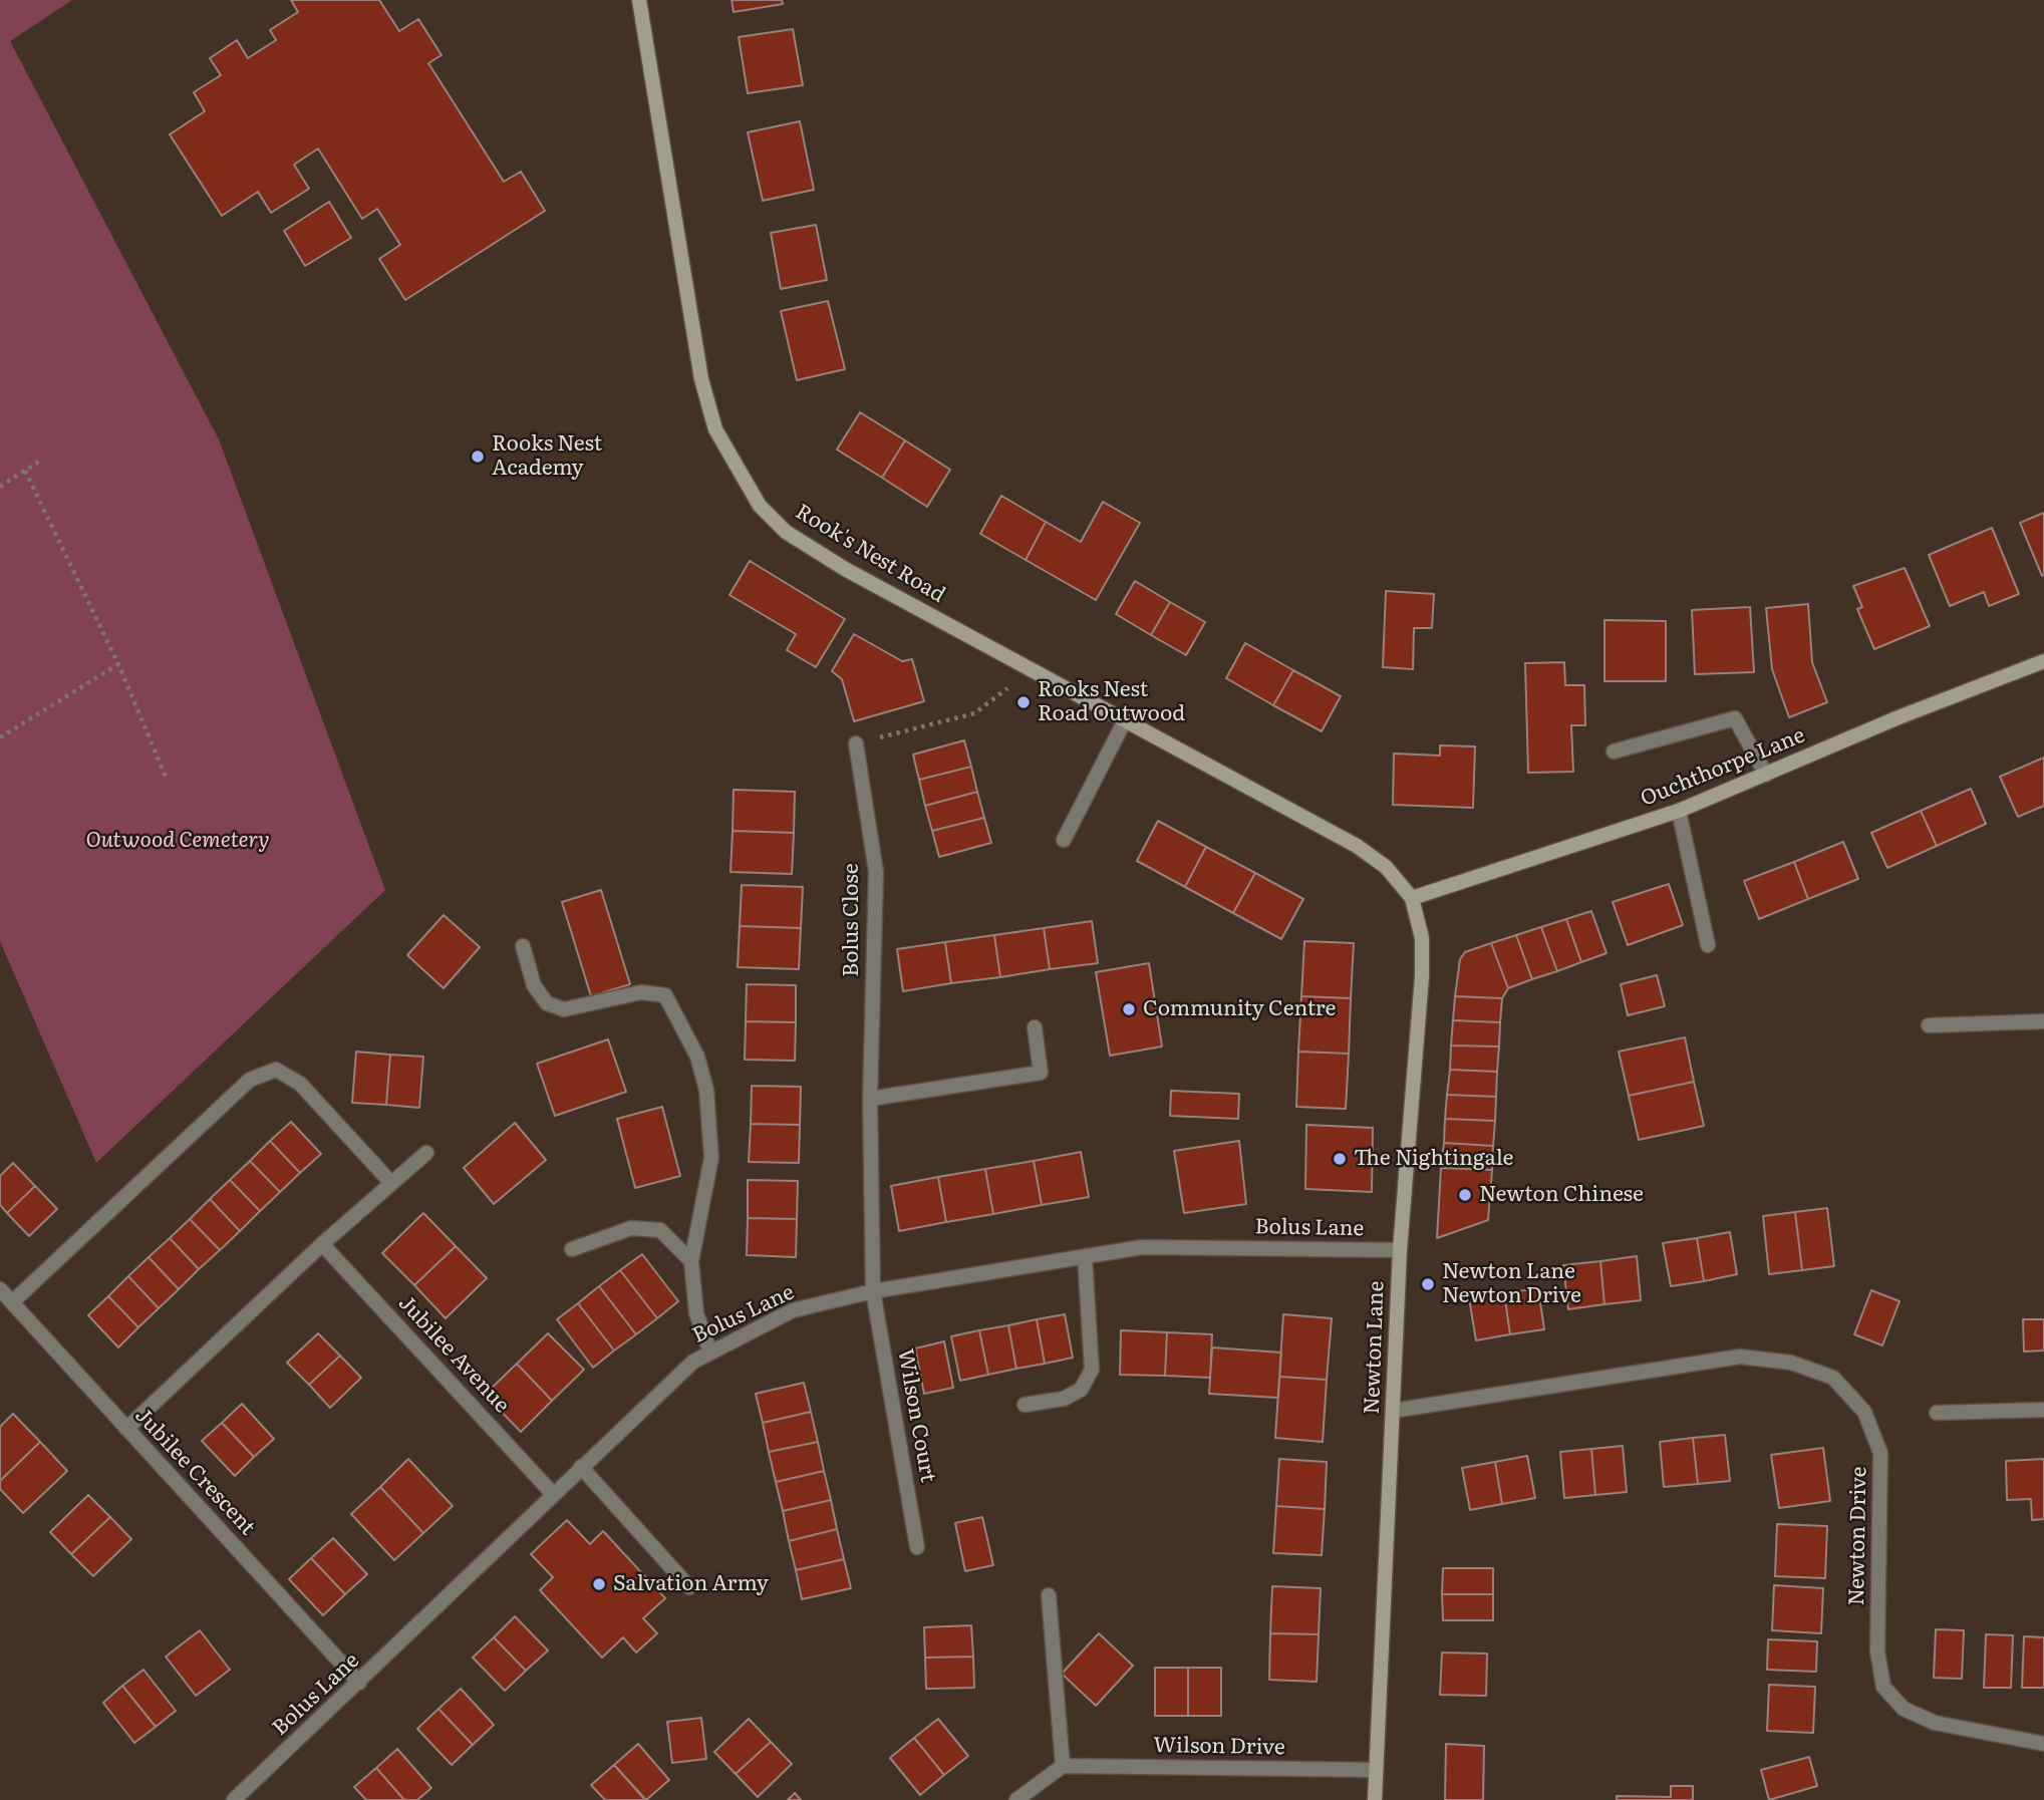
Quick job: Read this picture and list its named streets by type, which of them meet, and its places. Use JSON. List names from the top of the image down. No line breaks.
{"streets":{"street":["Rook's Nest Road","Ouchthorpe Lane","Bolus Close","Bolus Lane","Newton Lane","Jubilee Avenue","Wilson Court","Jubilee Crescent","Newton Drive","Wilson Drive"]},"crossings":[["Rook's Nest Road","Ouchthorpe Lane"],["Rook's Nest Road","Newton Lane"],["Ouchthorpe Lane","Newton Lane"],["Bolus Close","Bolus Lane"],["Bolus Close","Wilson Court"],["Bolus Lane","Newton Lane"],["Bolus Lane","Jubilee Avenue"],["Bolus Lane","Wilson Court"],["Bolus Lane","Jubilee Crescent"],["Newton Lane","Newton Drive"],["Newton Lane","Wilson Drive"]],"parks":["Outwood Cemetery"],"places":["Rooks Nest Academy","Rooks Nest Road Outwood","Community Centre","The Nightingale","Newton Chinese","Newton Lane Newton Drive","Salvation Army"]}
